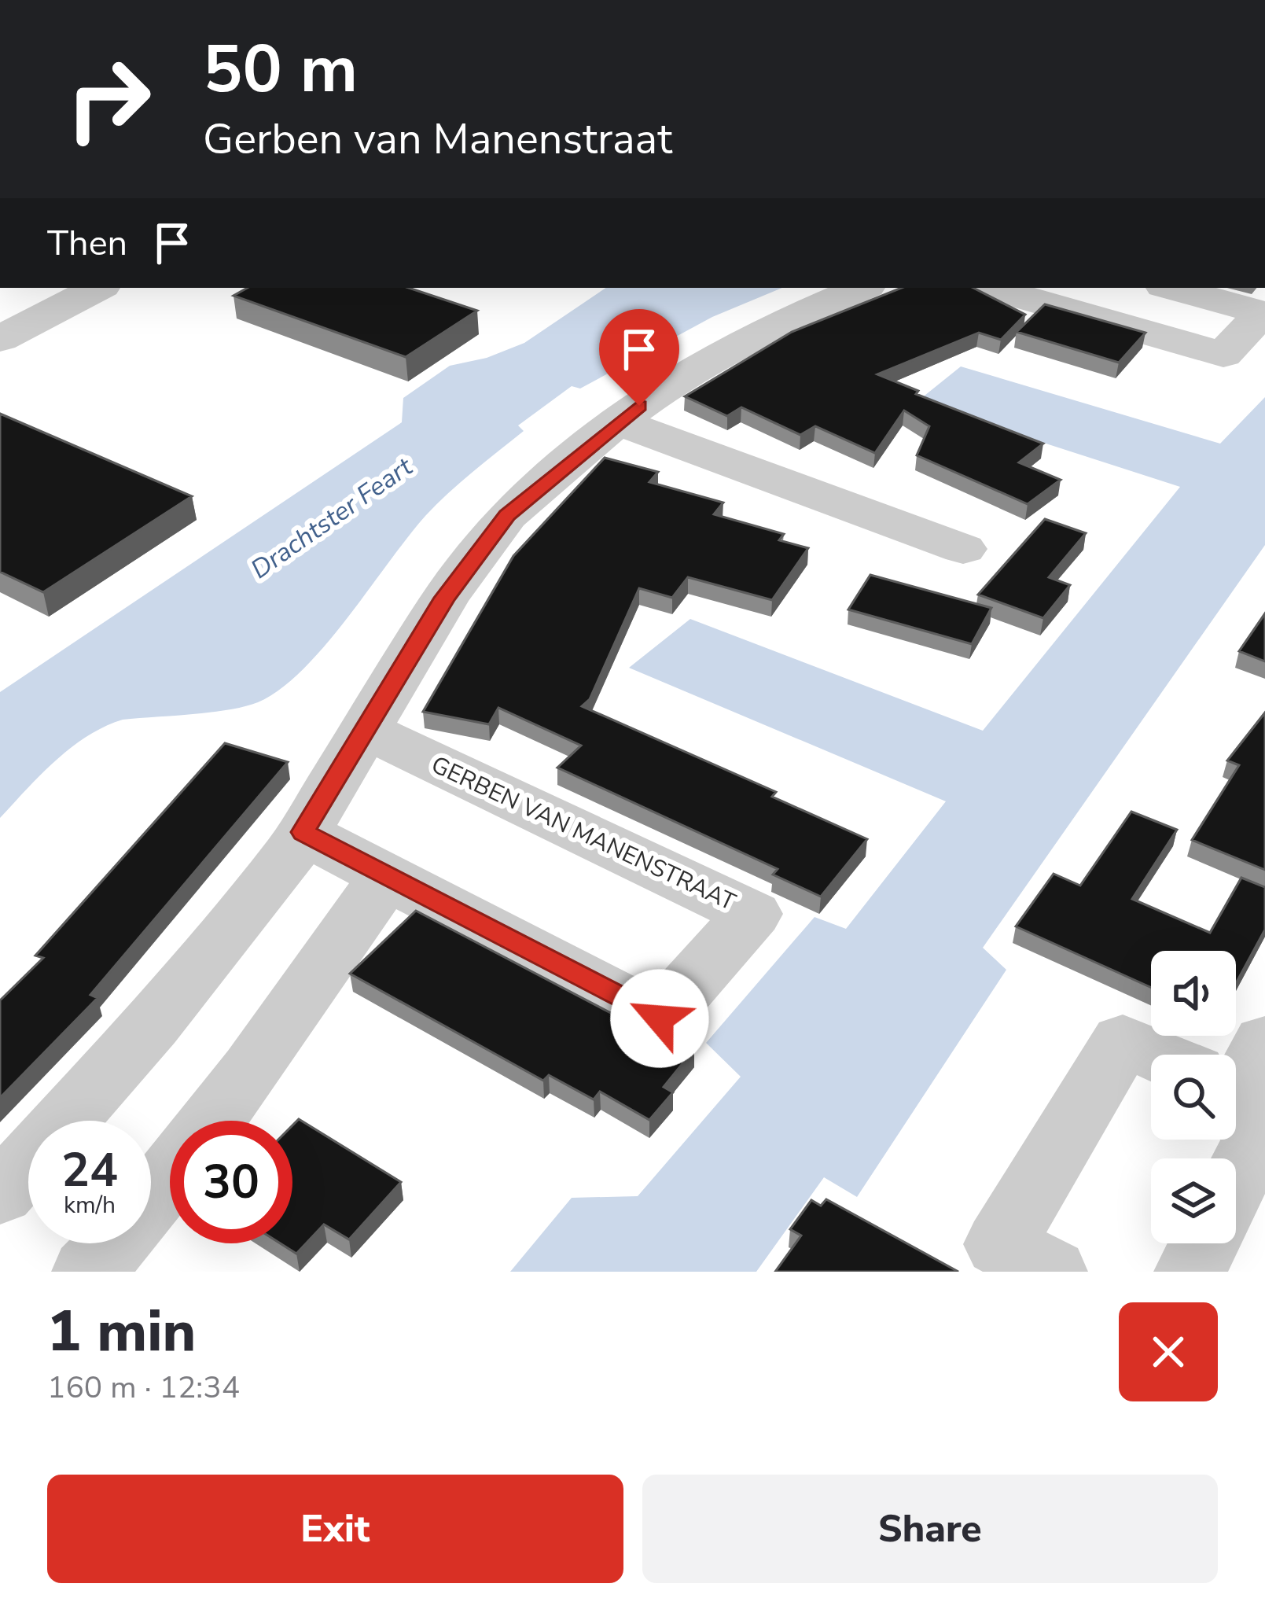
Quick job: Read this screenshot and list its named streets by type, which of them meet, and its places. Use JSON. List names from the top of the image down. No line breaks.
{"streets":{"street":["GERBEN VAN MANENSTRAAT"]},"water":["Drachtster Feart"],"page":{"turn":["50 m","Gerben van Manenstraat"],"then":"Then","speed":"24 km/h","limit":"30","heading":["1 min","160 m · 12:34"],"buttons":["Exit","Share"]}}
